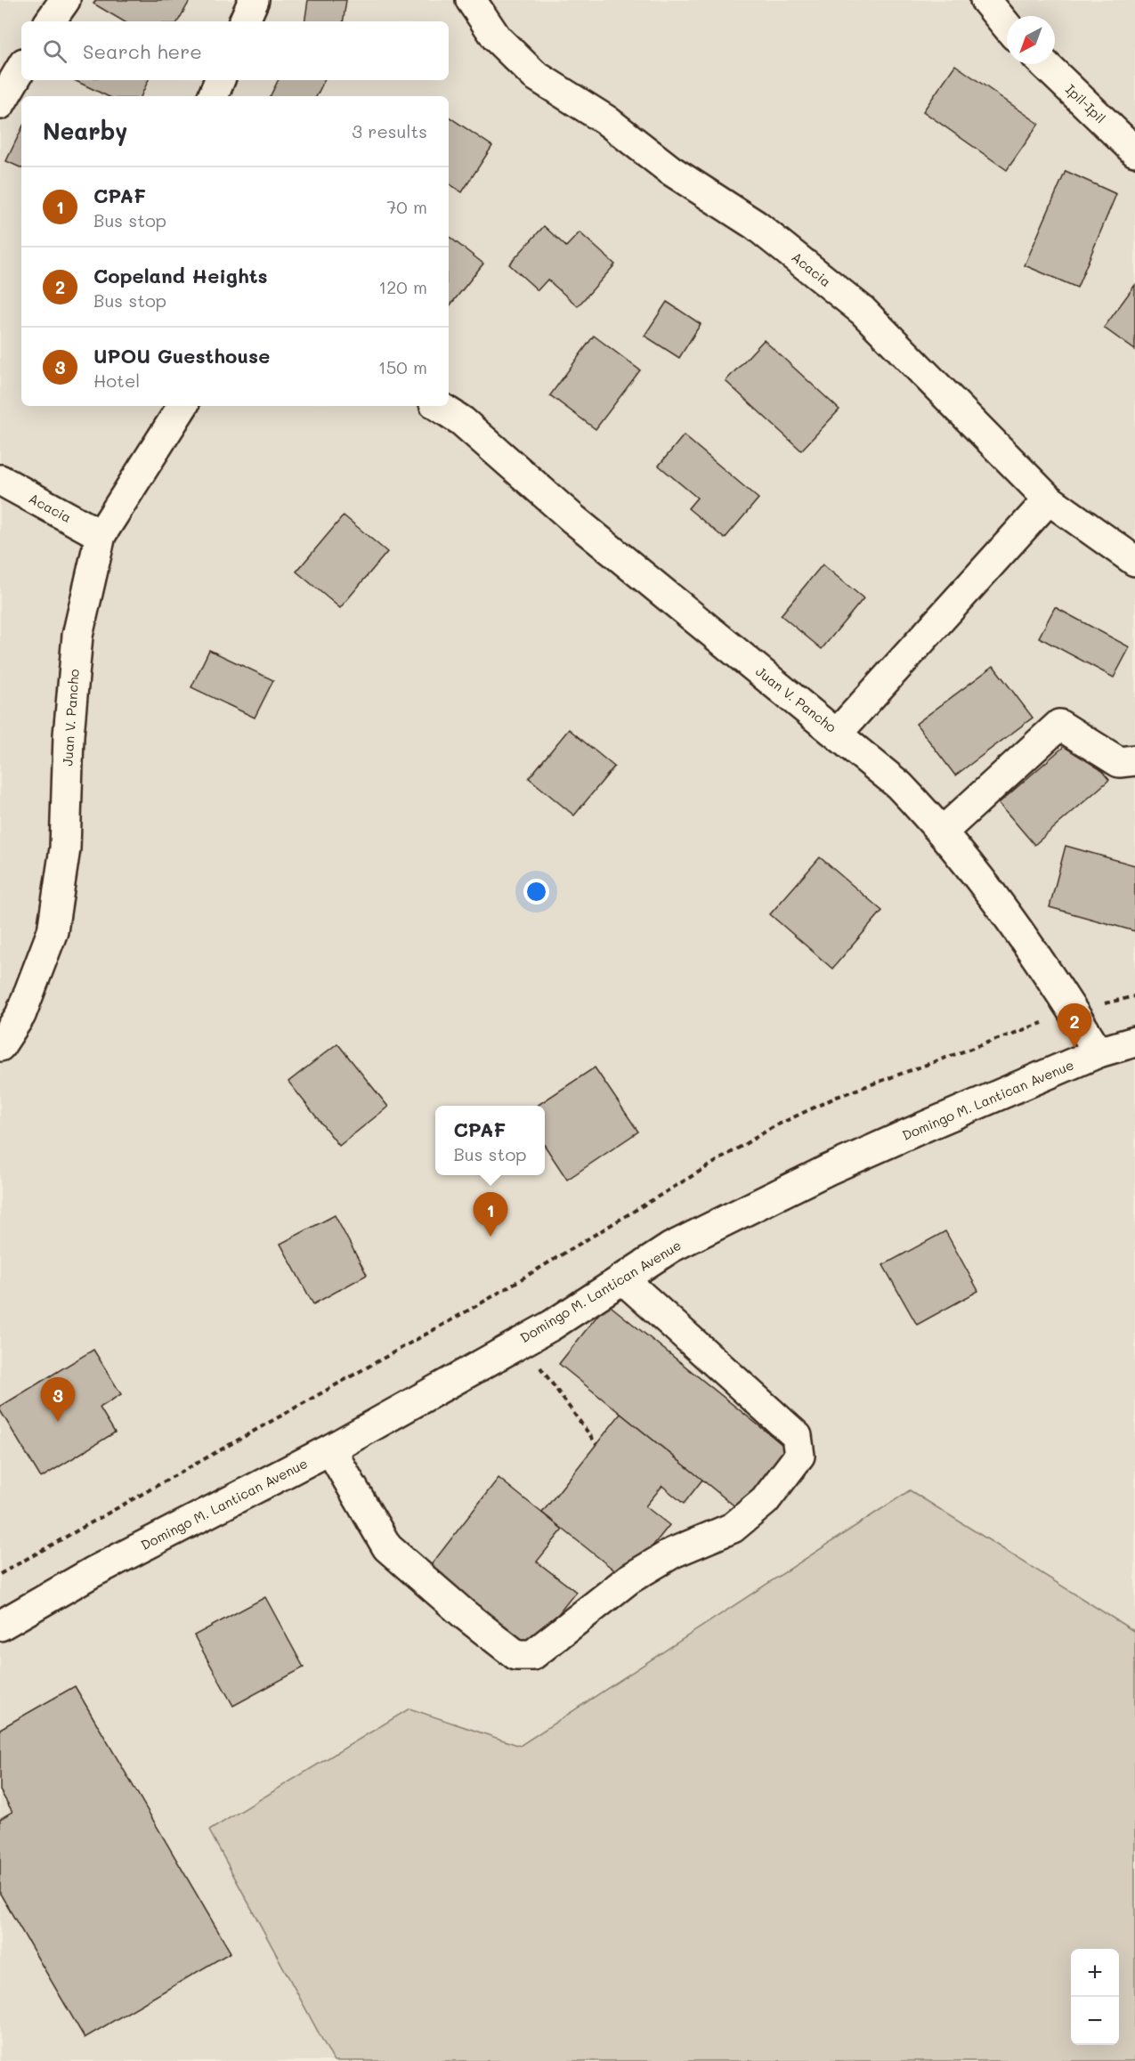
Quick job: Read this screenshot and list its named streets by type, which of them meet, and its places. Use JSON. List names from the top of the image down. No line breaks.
{"streets":{"street":["Ipil-Ipil","Acacia","Juan V. Pancho","Domingo M. Lantican Avenue"]},"crossings":[["Acacia","Juan V. Pancho"],["Juan V. Pancho","Domingo M. Lantican Avenue"]],"north":"bottom left","page":{"search":"Search here","heading":["Nearby","3 results"],"list":[{"mark":"1","name":"CPAF","note":"Bus stop","value":"70 m"},{"mark":"2","name":"Copeland Heights","note":"Bus stop","value":"120 m"},{"mark":"3","name":"UPOU Guesthouse","note":"Hotel","value":"150 m"}],"pins":["2","1","3"],"popup":["CPAF","Bus stop"],"map_buttons":["+","−"]}}
